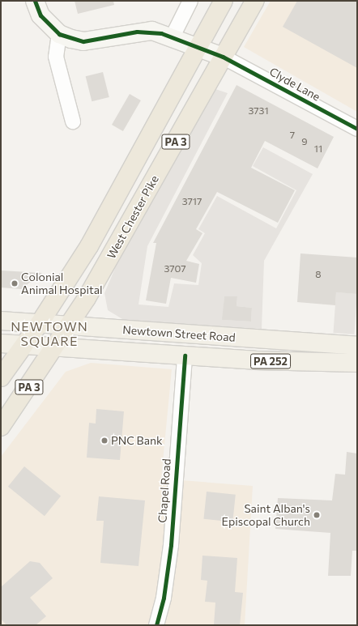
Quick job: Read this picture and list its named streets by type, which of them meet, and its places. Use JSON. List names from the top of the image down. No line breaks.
{"streets":{"highway":["PA 3","West Chester Pike"],"main road":["Newtown Street Road","PA 252"],"street":["Clyde Lane","Chapel Road"]},"crossings":[["Clyde Lane","West Chester Pike"],["PA 3","Newtown Street Road"],["West Chester Pike","Newtown Street Road"],["Newtown Street Road","Chapel Road"]],"districts":["NEWTOWN SQUARE"],"places":["Colonial Animal Hospital","PNC Bank","Saint Alban's Episcopal Church"],"house_numbers":["3731","7","9","11","3717","3707","8"]}
